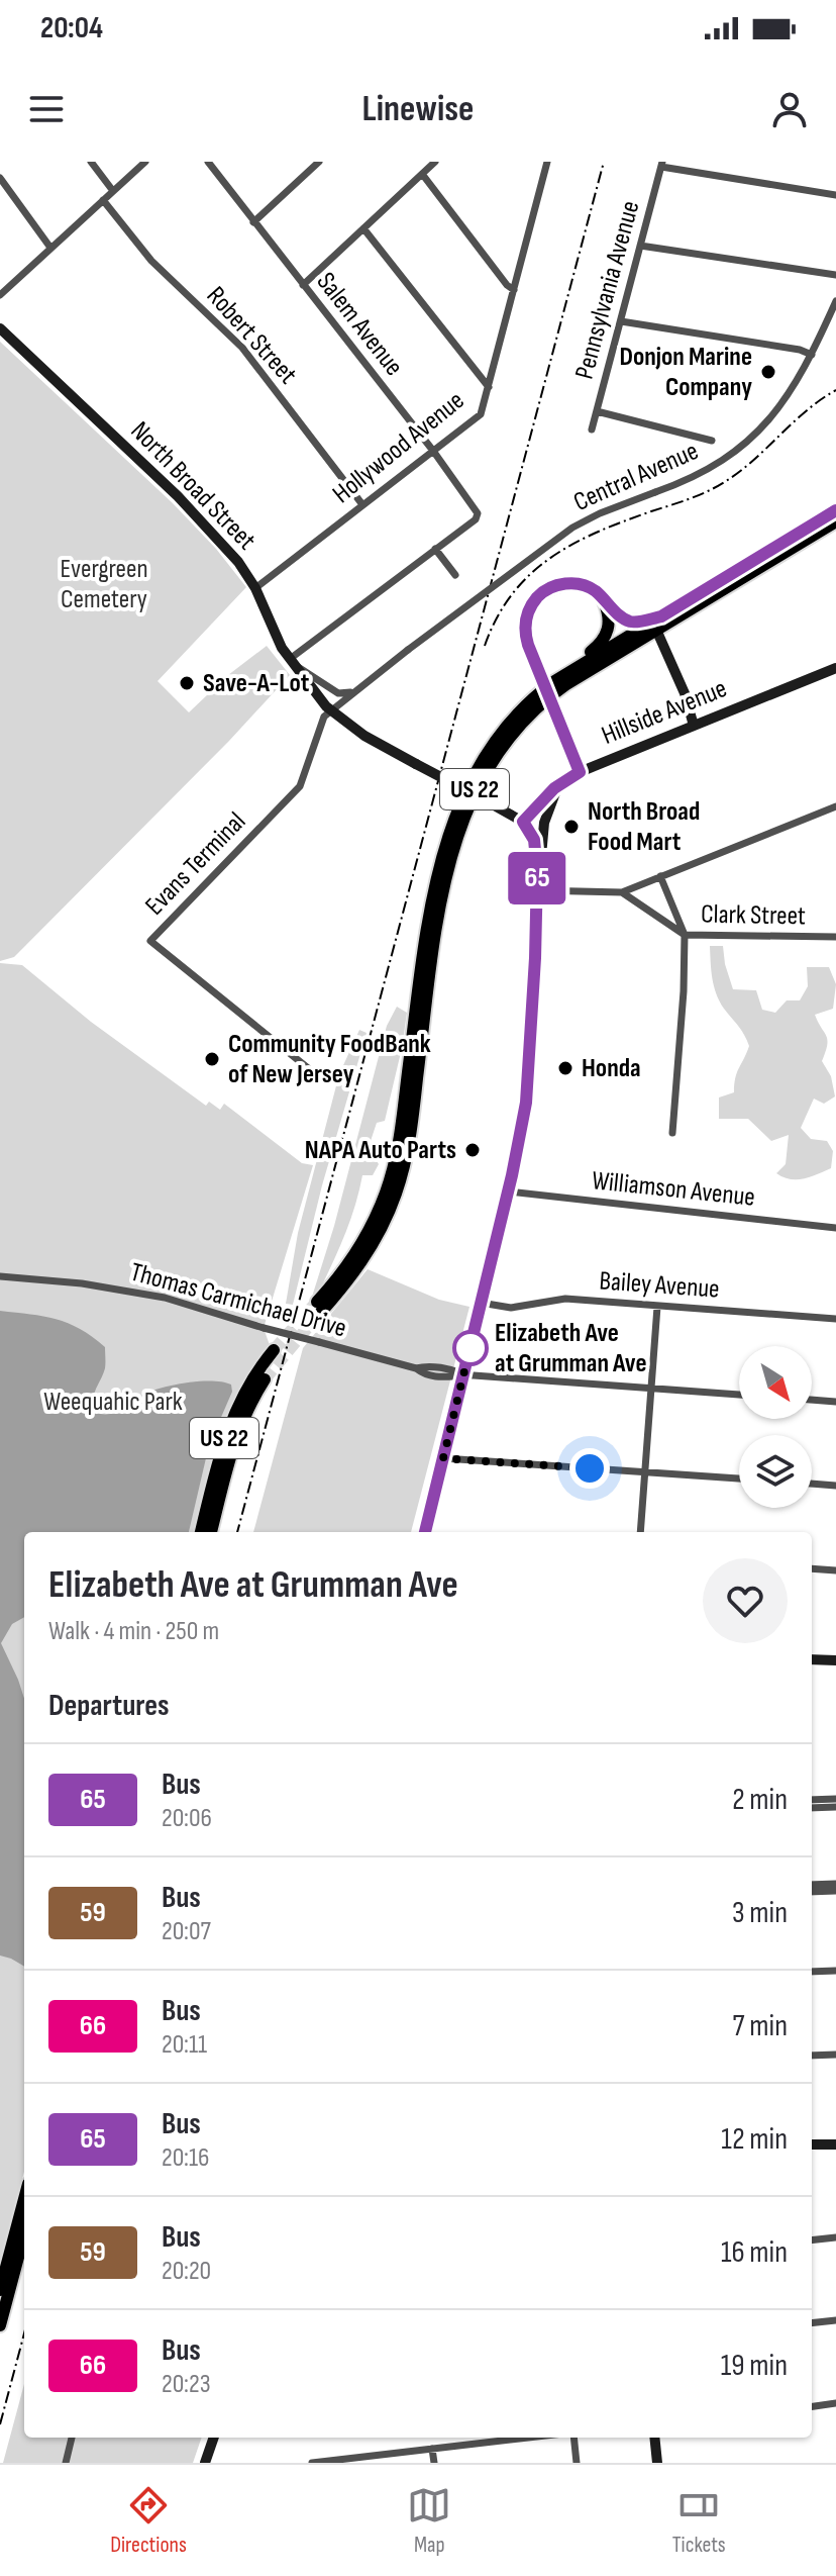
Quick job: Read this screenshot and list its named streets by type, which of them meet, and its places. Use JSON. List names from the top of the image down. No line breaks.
{"streets":{"highway":["US 22"],"main road":["North Broad Street","Hillside Avenue"],"street":["Pennsylvania Avenue","Salem Avenue","Robert Street","Hollywood Avenue","Central Avenue","Evans Terminal","Clark Street","Williamson Avenue","Bailey Avenue","Thomas Carmichael Drive"]},"crossings":[["Salem Avenue","Hollywood Avenue"],["Robert Street","Hollywood Avenue"],["Hollywood Avenue","North Broad Street"],["Central Avenue","North Broad Street"],["Central Avenue","Evans Terminal"],["North Broad Street","Hillside Avenue"],["North Broad Street","Evans Terminal"]],"parks":["Evergreen Cemetery","Weequahic Park"],"places":["Donjon Marine Company","Save-A-Lot","North Broad Food Mart","Community FoodBank of New Jersey","Honda","NAPA Auto Parts","Elizabeth Ave at Grumman Ave"],"lines":["bus line 65"],"north":"bottom right","page":{"status":"20:04","header":"Linewise","on_map":"65","heading":[["Elizabeth Ave at Grumman Ave","Walk · 4 min · 250 m"],"Departures"],"list":[{"mark":"65","name":"Bus","note":"20:06","value":"2 min"},{"mark":"59","name":"Bus","note":"20:07","value":"3 min"},{"mark":"66","name":"Bus","note":"20:11","value":"7 min"},{"mark":"65","name":"Bus","note":"20:16","value":"12 min"},{"mark":"59","name":"Bus","note":"20:20","value":"16 min"},{"mark":"66","name":"Bus","note":"20:23","value":"19 min"}],"tabs":["Directions","Map","Tickets"]}}
